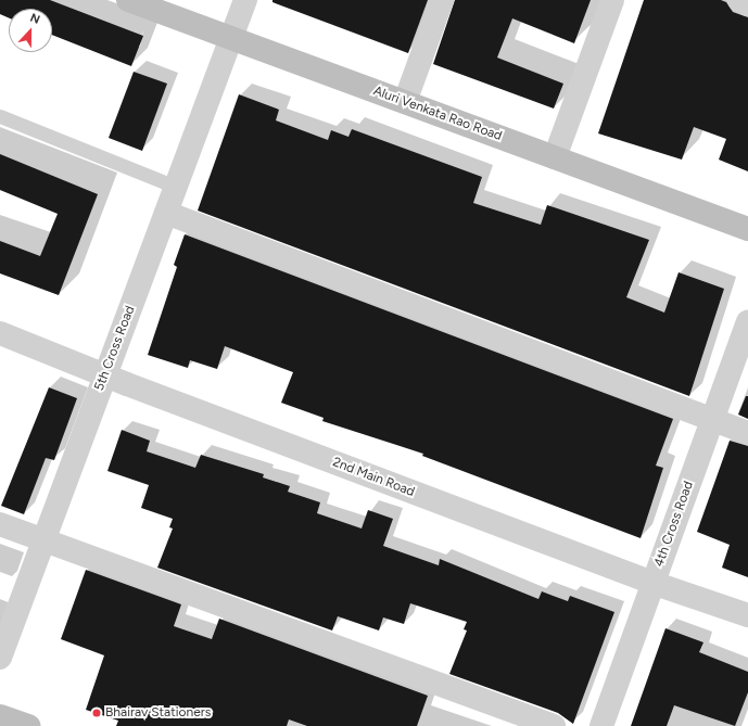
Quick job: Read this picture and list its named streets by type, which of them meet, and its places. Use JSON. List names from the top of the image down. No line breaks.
{"streets":{"main road":["Aluri Venkata Rao Road"],"street":["5th Cross Road","2nd Main Road","4th Cross Road"]},"crossings":[["Aluri Venkata Rao Road","5th Cross Road"],["5th Cross Road","2nd Main Road"],["2nd Main Road","4th Cross Road"]],"places":["Bhairav Stationers"],"north":"top"}
